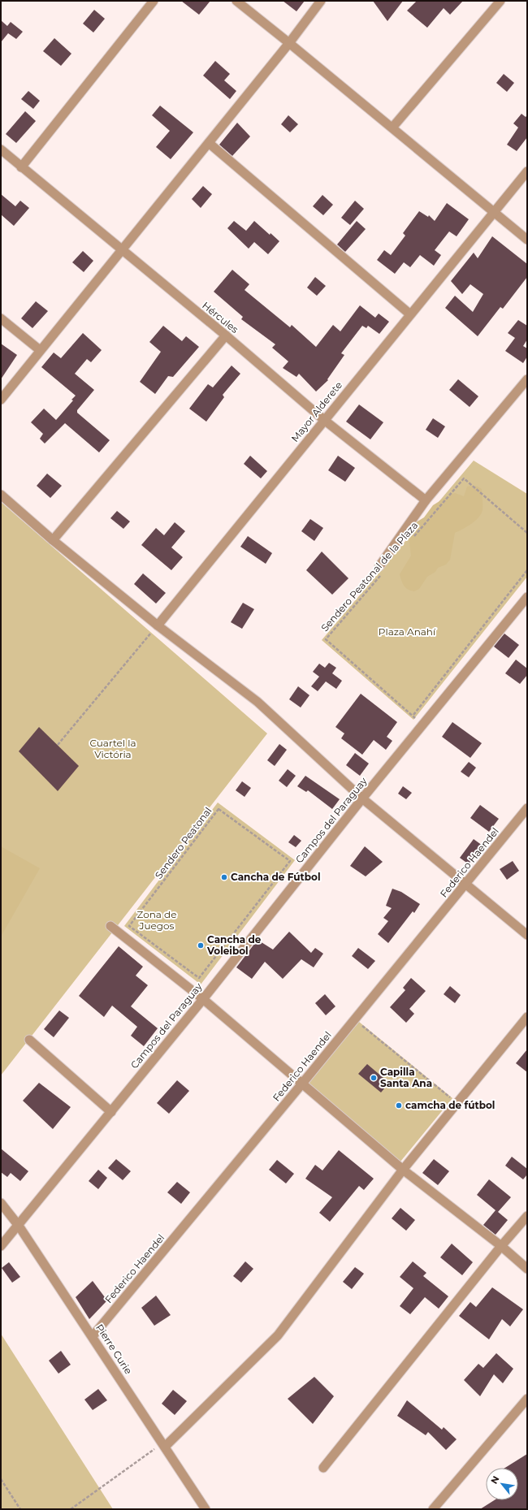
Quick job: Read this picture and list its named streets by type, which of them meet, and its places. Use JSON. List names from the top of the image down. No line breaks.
{"streets":{"street":["Hércules","Mayor Alderete","Campos del Paraguay","Federico Haendel","Pierre Curie"],"path":["Sendero Peatonal de la Plaza","Sendero Peatonal"]},"crossings":[["Hércules","Mayor Alderete"],["Campos del Paraguay","Pierre Curie"],["Federico Haendel","Pierre Curie"]],"parks":["Plaza Anahí","Cuartel la Victória","Zona de Juegos"],"places":["Cancha de Fútbol","Cancha de Voleibol","Capilla Santa Ana","camcha de fútbol"],"north":"top left"}
